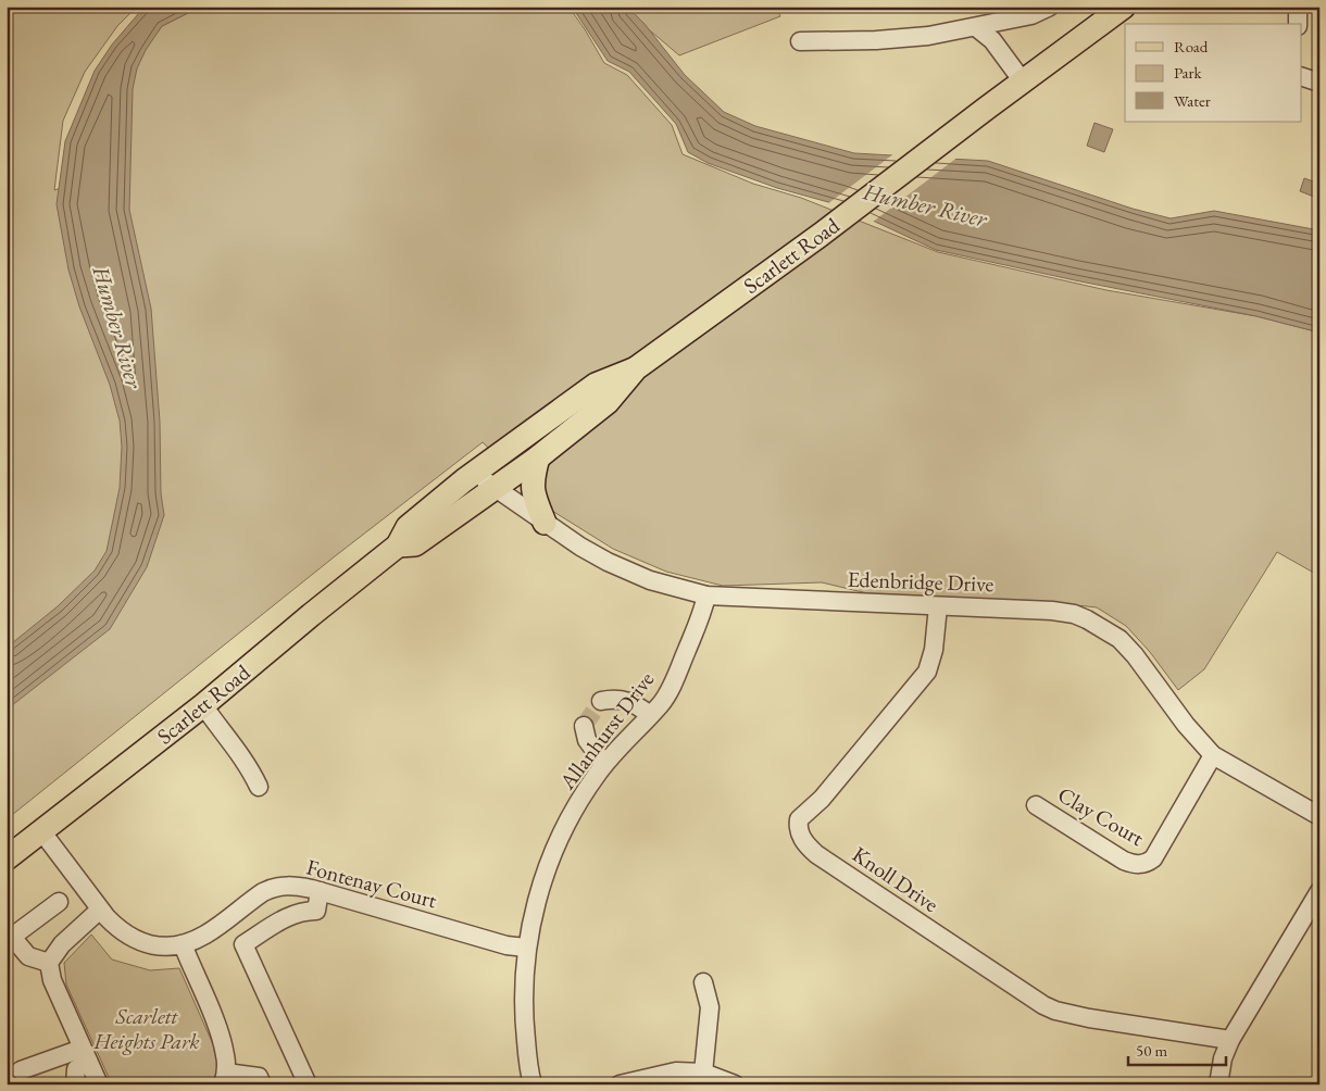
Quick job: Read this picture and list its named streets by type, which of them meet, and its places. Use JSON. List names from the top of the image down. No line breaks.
{"streets":{"main road":["Scarlett Road"],"street":["Edenbridge Drive","Allanhurst Drive","Clay Court","Knoll Drive","Fontenay Court"]},"crossings":[["Scarlett Road","Edenbridge Drive"],["Scarlett Road","Fontenay Court"],["Edenbridge Drive","Allanhurst Drive"],["Edenbridge Drive","Clay Court"],["Edenbridge Drive","Knoll Drive"],["Allanhurst Drive","Fontenay Court"]],"water":["Humber River"],"parks":["Scarlett Heights Park"],"legend":["Road","Park","Water"],"scale_bar":"50 m"}
